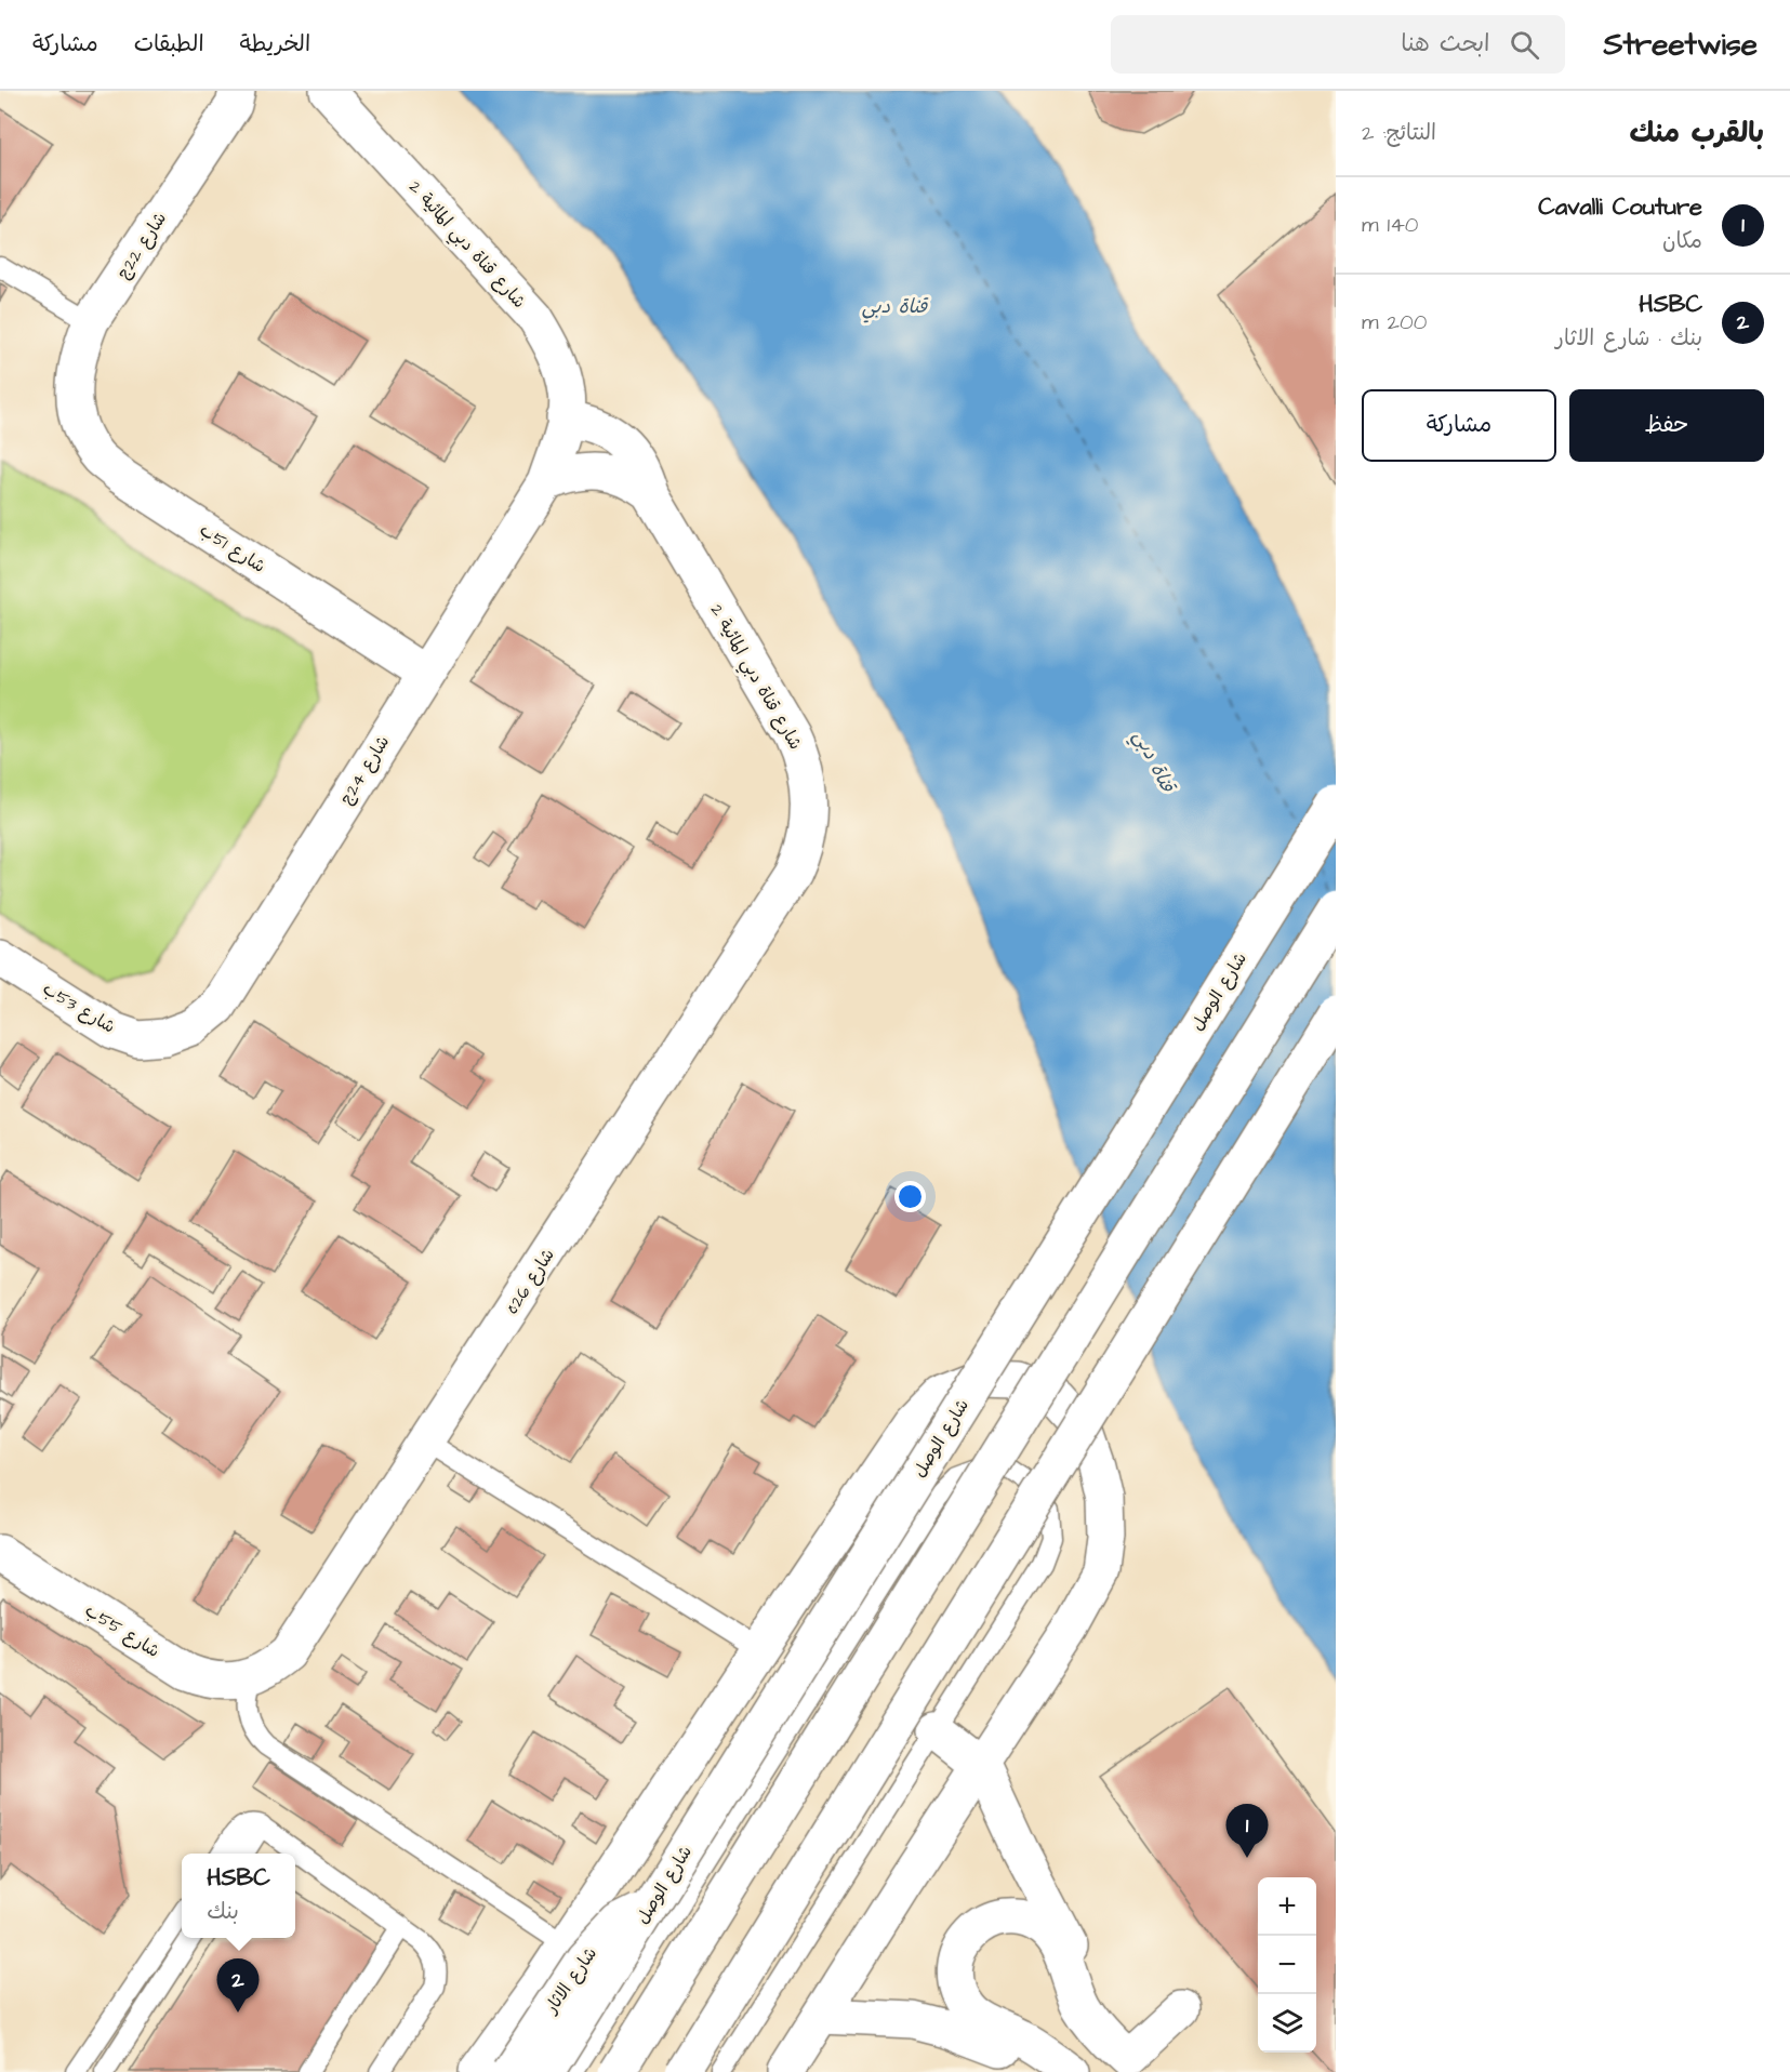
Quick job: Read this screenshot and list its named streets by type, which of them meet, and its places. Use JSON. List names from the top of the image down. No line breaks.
{"streets":{"street":["شارع قناة دبي المائية 2","شارع 22ج","شارع 51ب","شارع 24ج","شارع الوصل","شارع 53ب","شارع 26ه","شارع 55ب","شارع الاثار"]},"crossings":[["شارع قناة دبي المائية 2","شارع 24ج"],["شارع قناة دبي المائية 2","شارع 26ه"],["شارع 22ج","شارع 51ب"],["شارع 51ب","شارع 24ج"],["شارع 24ج","شارع 53ب"],["شارع الوصل","شارع الاثار"],["شارع 26ه","شارع 55ب"]],"water":["قناة دبي"],"page":{"header":"Streetwise","search":"ابحث هنا","nav":["الخريطة","الطبقات","مشاركة"],"heading":["بالقرب منك","النتائج: 2"],"list":[{"mark":"1","name":"Cavalli Couture","note":"مكان","value":"140 m"},{"mark":"2","name":"HSBC","note":"بنك · شارع الاثار","value":"200 m"}],"buttons":["حفظ","مشاركة"],"pins":["1","2"],"popup":["HSBC","بنك"],"map_buttons":["+","−"]}}
